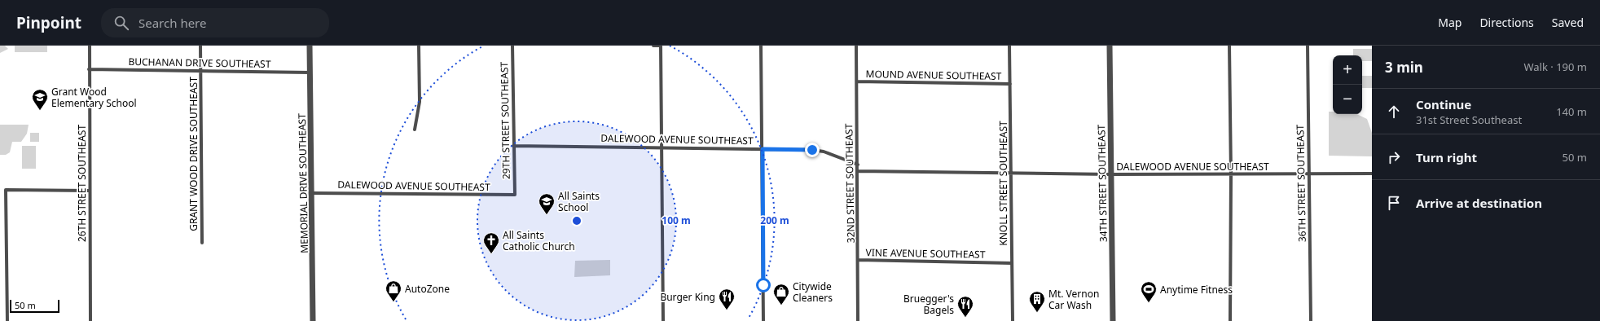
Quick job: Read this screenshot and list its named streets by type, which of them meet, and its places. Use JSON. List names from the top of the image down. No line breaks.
{"streets":{"street":["BUCHANAN DRIVE SOUTHEAST","MOUND AVENUE SOUTHEAST","29TH STREET SOUTHEAST","DALEWOOD AVENUE SOUTHEAST","GRANT WOOD DRIVE SOUTHEAST","26TH STREET SOUTHEAST","MEMORIAL DRIVE SOUTHEAST","32ND STREET SOUTHEAST","KNOLL STREET SOUTHEAST","34TH STREET SOUTHEAST","36TH STREET SOUTHEAST","VINE AVENUE SOUTHEAST"]},"crossings":[["BUCHANAN DRIVE SOUTHEAST","GRANT WOOD DRIVE SOUTHEAST"],["BUCHANAN DRIVE SOUTHEAST","26TH STREET SOUTHEAST"],["BUCHANAN DRIVE SOUTHEAST","MEMORIAL DRIVE SOUTHEAST"],["MOUND AVENUE SOUTHEAST","32ND STREET SOUTHEAST"],["MOUND AVENUE SOUTHEAST","KNOLL STREET SOUTHEAST"],["29TH STREET SOUTHEAST","DALEWOOD AVENUE SOUTHEAST"],["DALEWOOD AVENUE SOUTHEAST","MEMORIAL DRIVE SOUTHEAST"],["DALEWOOD AVENUE SOUTHEAST","32ND STREET SOUTHEAST"],["DALEWOOD AVENUE SOUTHEAST","KNOLL STREET SOUTHEAST"],["DALEWOOD AVENUE SOUTHEAST","34TH STREET SOUTHEAST"],["DALEWOOD AVENUE SOUTHEAST","36TH STREET SOUTHEAST"],["32ND STREET SOUTHEAST","VINE AVENUE SOUTHEAST"],["KNOLL STREET SOUTHEAST","VINE AVENUE SOUTHEAST"]],"places":{"school or university":["Grant Wood Elementary School","All Saints School"],"church":["All Saints Catholic Church"],"shop":["AutoZone","Citywide Cleaners"],"sports":["Anytime Fitness"],"restaurant":["Burger King","Bruegger's Bagels"],"building":["Mt. Vernon Car Wash"]},"scale_bar":"50 m","page":{"header":"Pinpoint","search":"Search here","nav":["Map","Directions","Saved"],"heading":["3 min","Walk · 190 m"],"map_buttons":["+","−"],"list":[["Continue","31st Street Southeast","140 m"],["Turn right","50 m"],"Arrive at destination"],"scale":"50 m"},"rings":["100 m","200 m"]}
